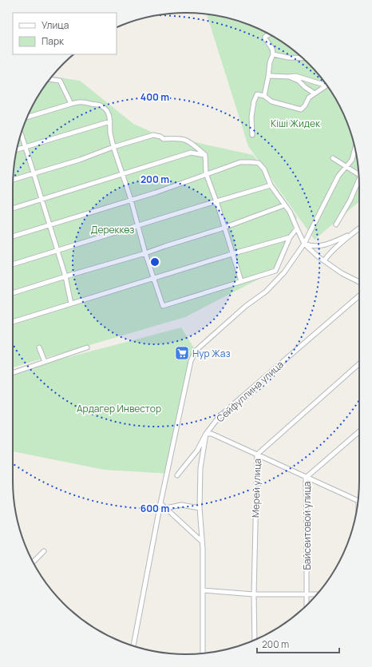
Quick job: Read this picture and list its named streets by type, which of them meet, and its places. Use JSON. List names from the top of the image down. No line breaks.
{"streets":{"street":["Сейфуллина улица","Мерей улица","Байсеитовой улица"]},"parks":["Кіші Жидек","Дереккөз","Ардагер Инвестор"],"places":{"supermarket":["Нур Жаз"]},"legend":["Улица","Парк"],"scale_bar":"200 m","rings":["400 m","200 m","600 m"]}
